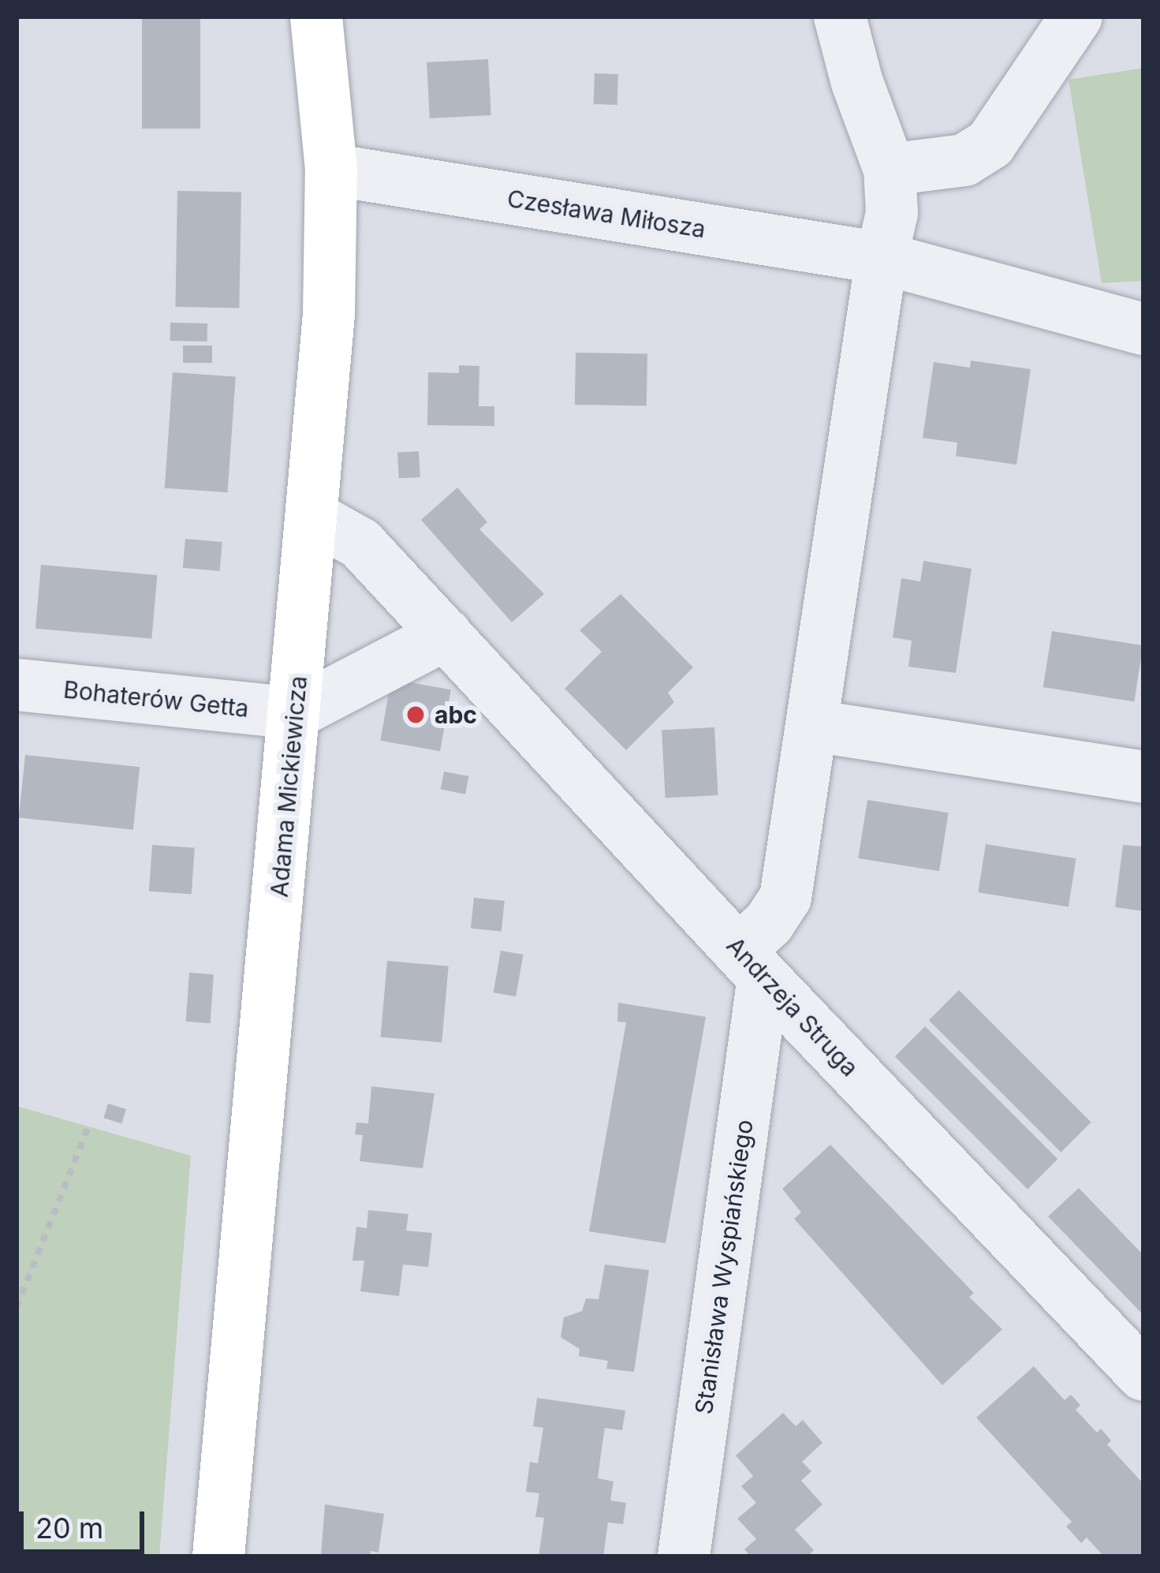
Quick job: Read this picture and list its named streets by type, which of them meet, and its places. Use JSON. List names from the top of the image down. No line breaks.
{"streets":{"main road":["Adama Mickiewicza"],"street":["Czesława Miłosza","Bohaterów Getta","Andrzeja Struga","Stanisława Wyspiańskiego"]},"crossings":[["Czesława Miłosza","Adama Mickiewicza"],["Bohaterów Getta","Adama Mickiewicza"],["Adama Mickiewicza","Andrzeja Struga"],["Andrzeja Struga","Stanisława Wyspiańskiego"]],"places":["abc"],"scale_bar":"20 m"}
